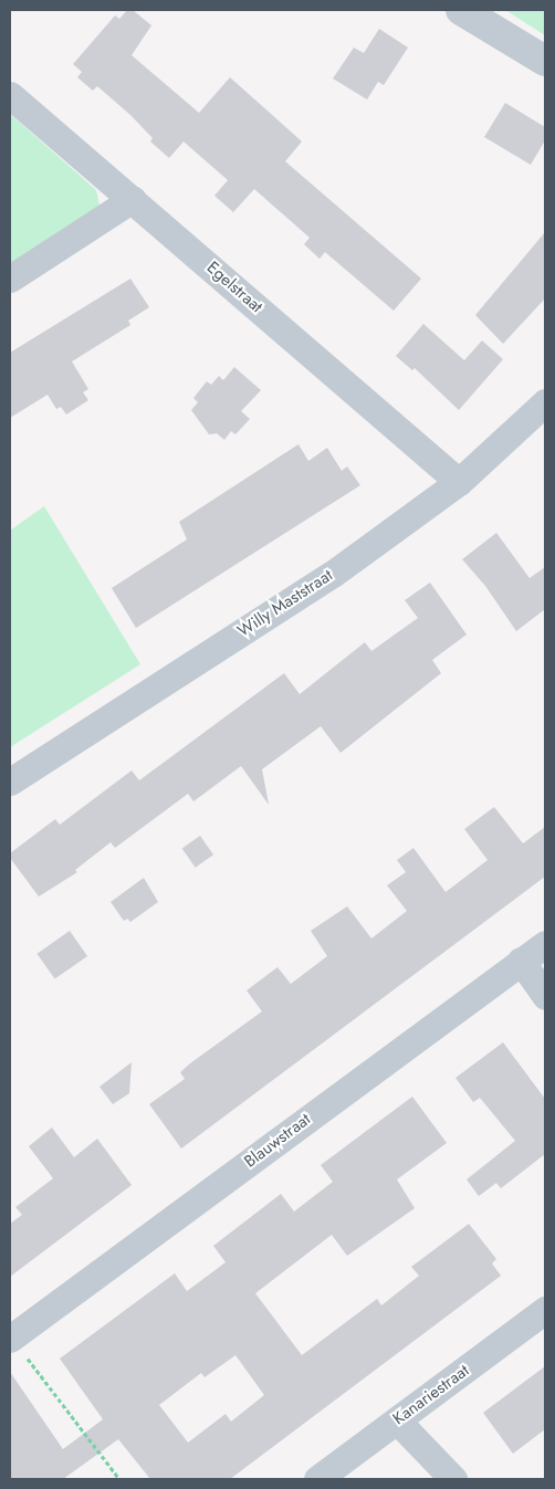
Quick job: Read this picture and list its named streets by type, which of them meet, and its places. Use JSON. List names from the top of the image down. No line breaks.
{"streets":{"street":["Egelstraat","Willy Maststraat","Blauwstraat","Kanariestraat"]},"crossings":[["Egelstraat","Willy Maststraat"]]}
